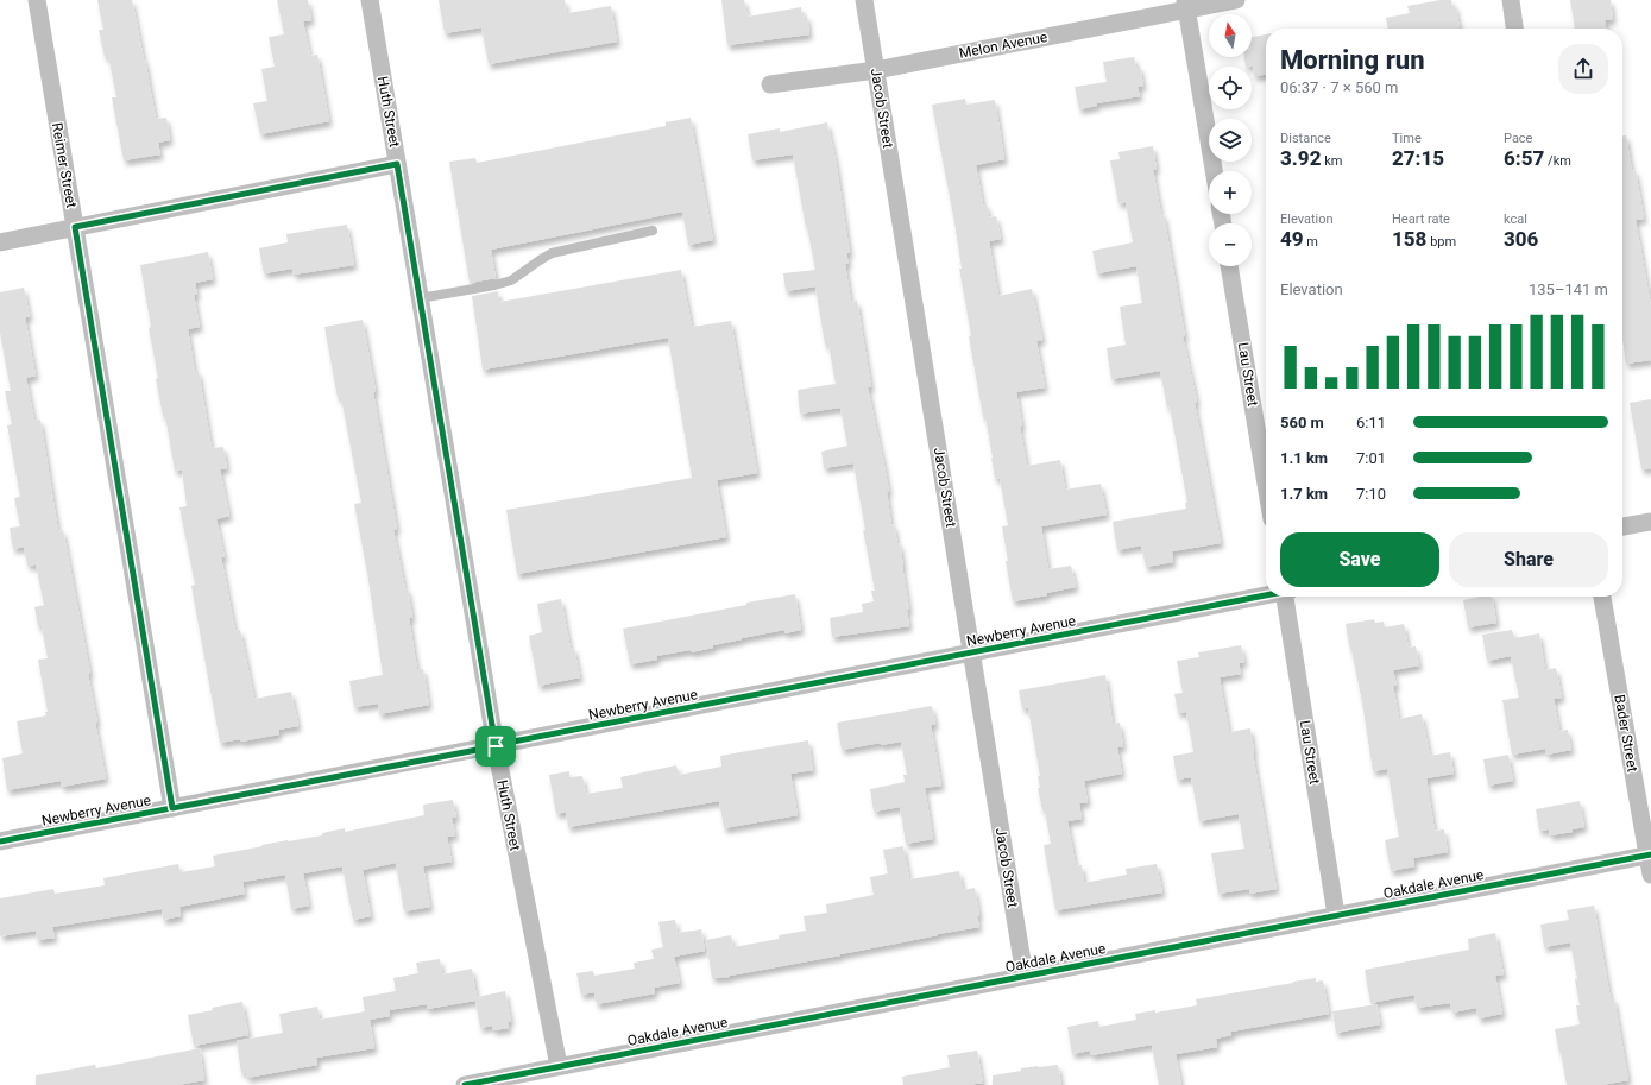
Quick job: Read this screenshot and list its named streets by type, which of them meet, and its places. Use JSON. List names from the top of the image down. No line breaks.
{"streets":{"street":["Melon Avenue","Jacob Street","Huth Street","Reimer Street","Lau Street","Newberry Avenue","Bader Street","Oakdale Avenue"]},"crossings":[["Melon Avenue","Jacob Street"],["Jacob Street","Newberry Avenue"],["Jacob Street","Oakdale Avenue"],["Huth Street","Newberry Avenue"],["Huth Street","Oakdale Avenue"],["Reimer Street","Newberry Avenue"],["Lau Street","Oakdale Avenue"],["Bader Street","Oakdale Avenue"]],"north":"top","page":{"map_buttons":["+","−"],"heading":["Morning run","06:37 · 7 × 560 m"],"stats":[["Distance","3.92 km"],["Time","27:15"],["Pace","6:57 /km"],["Elevation","49 m"],["Heart rate","158 bpm"],["kcal","306"]],"chart":["Elevation","135–141 m"],"list":[{"name":"560 m","note":"6:11"},{"name":"1.1 km","note":"7:01"},{"name":"1.7 km","note":"7:10"}],"buttons":["Save","Share"]}}
